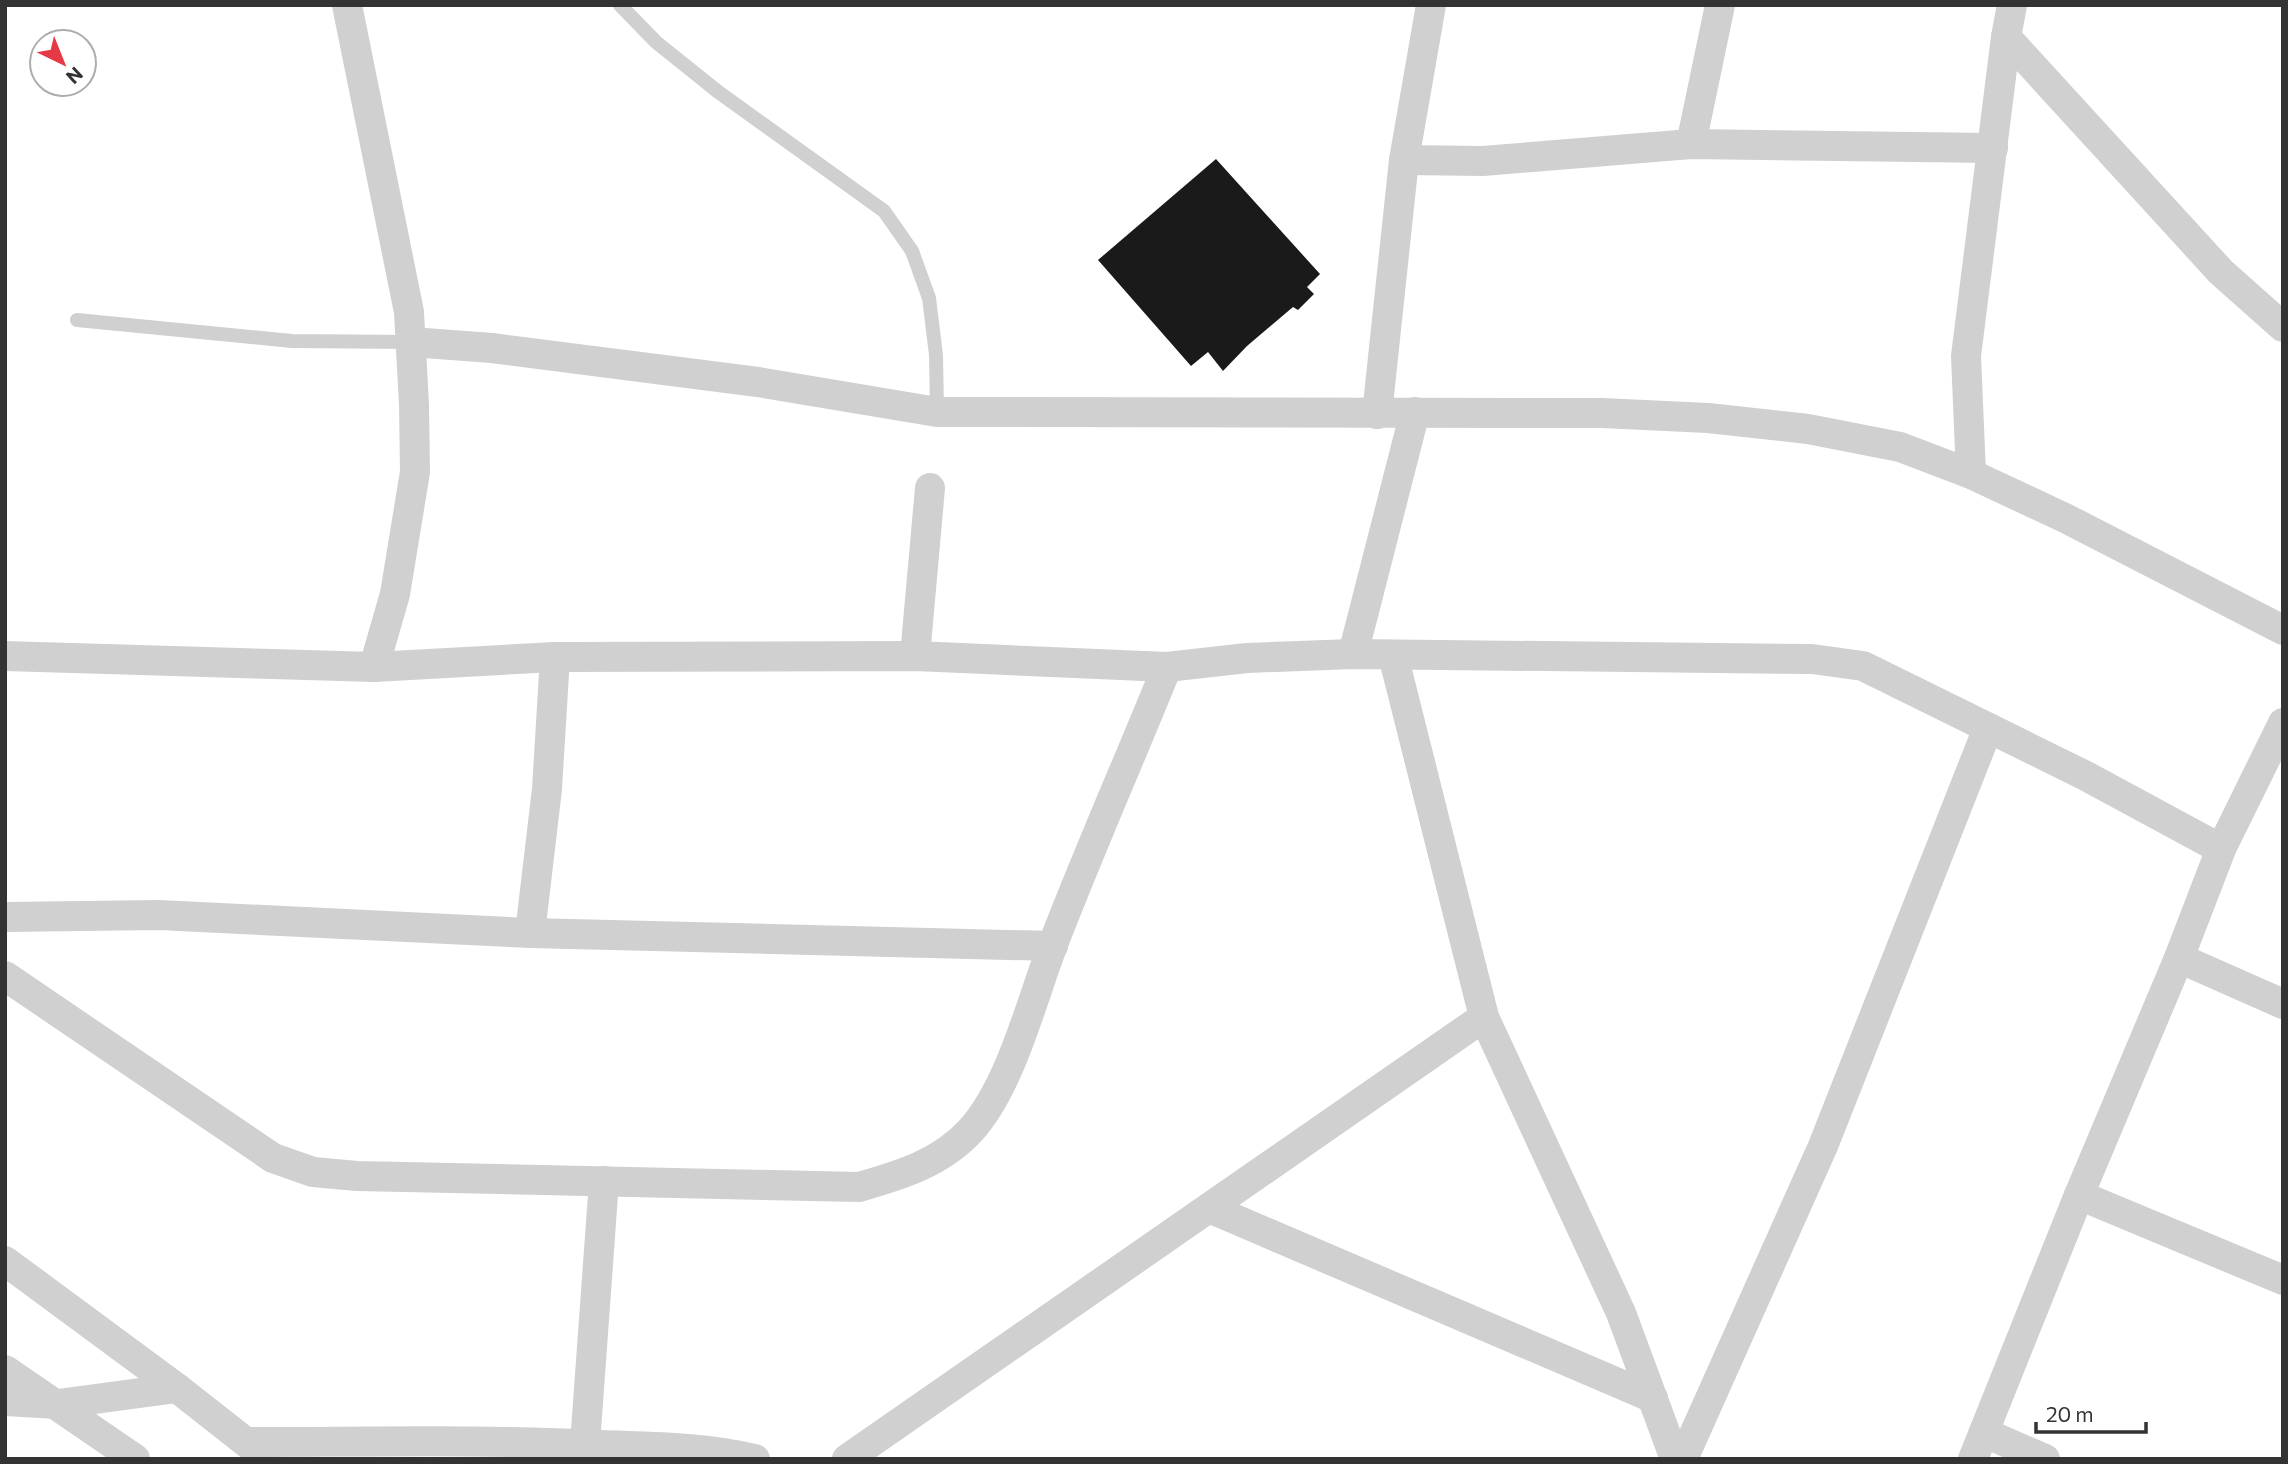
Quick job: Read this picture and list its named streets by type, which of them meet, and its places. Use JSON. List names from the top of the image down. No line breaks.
{"scale_bar":"20 m","north":"bottom right"}
